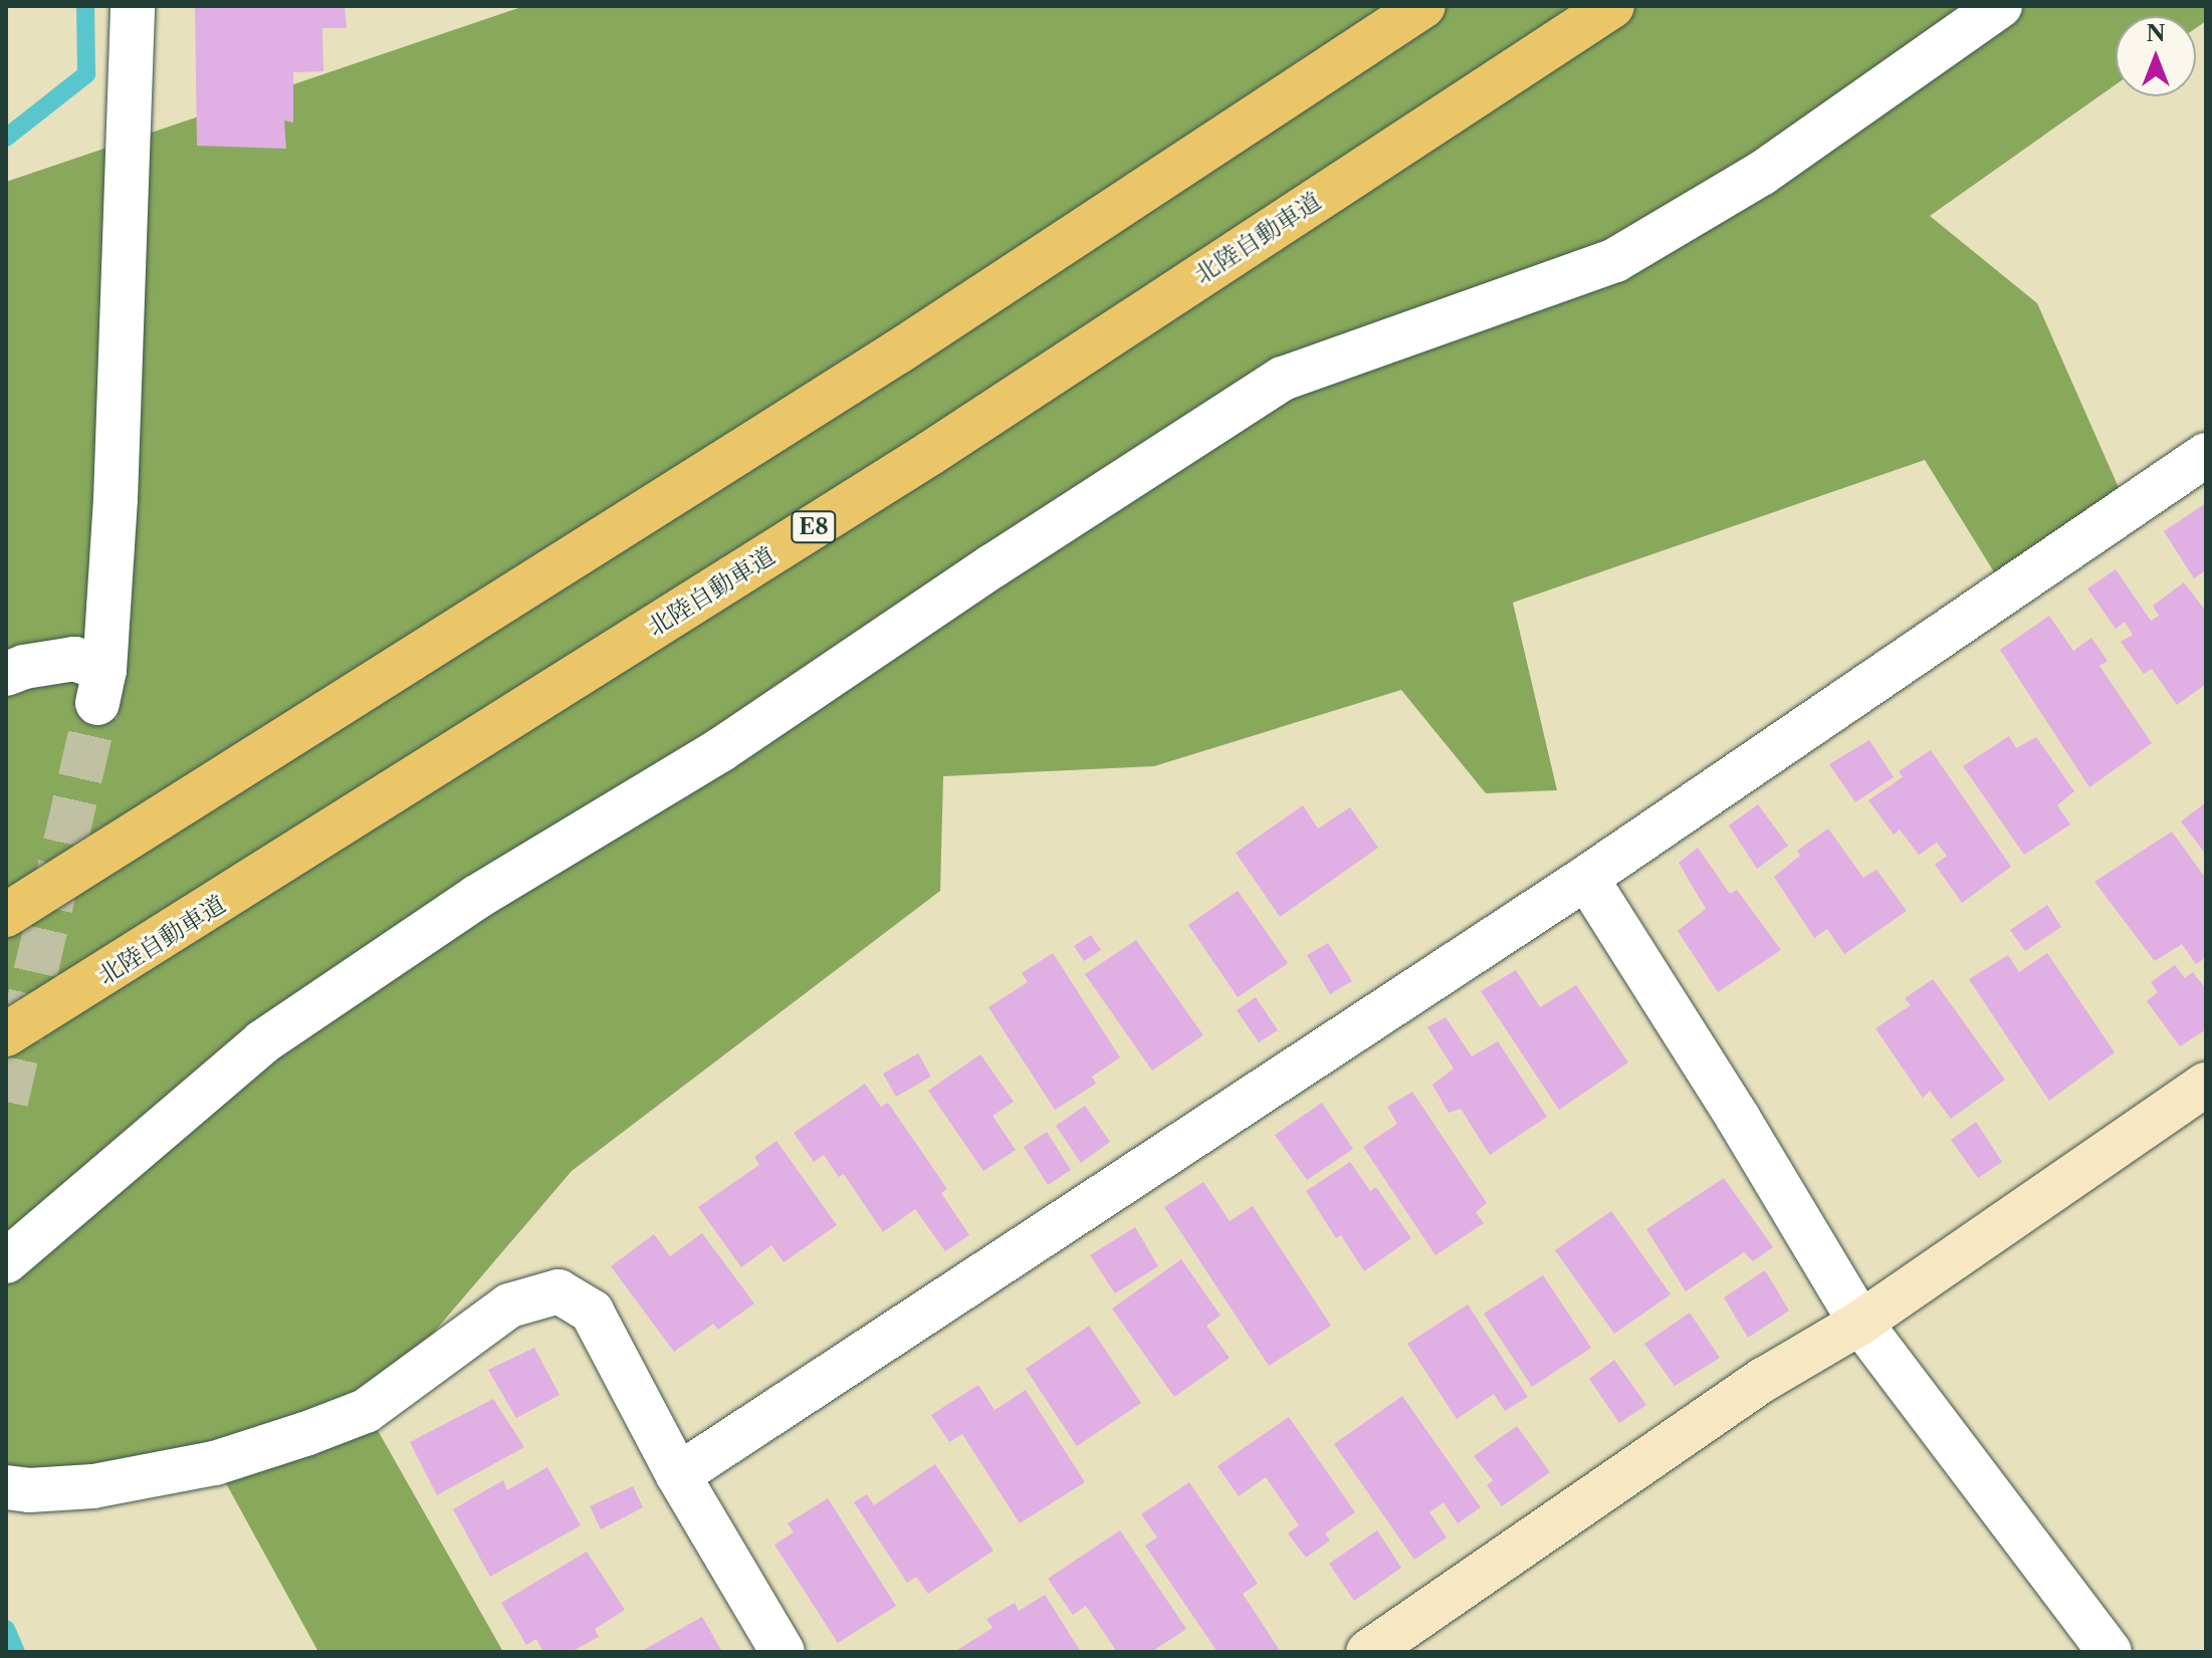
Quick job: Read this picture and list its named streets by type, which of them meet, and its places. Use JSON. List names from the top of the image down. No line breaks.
{"streets":{"highway":["北陸自動車道","E8"]},"north":"top"}
